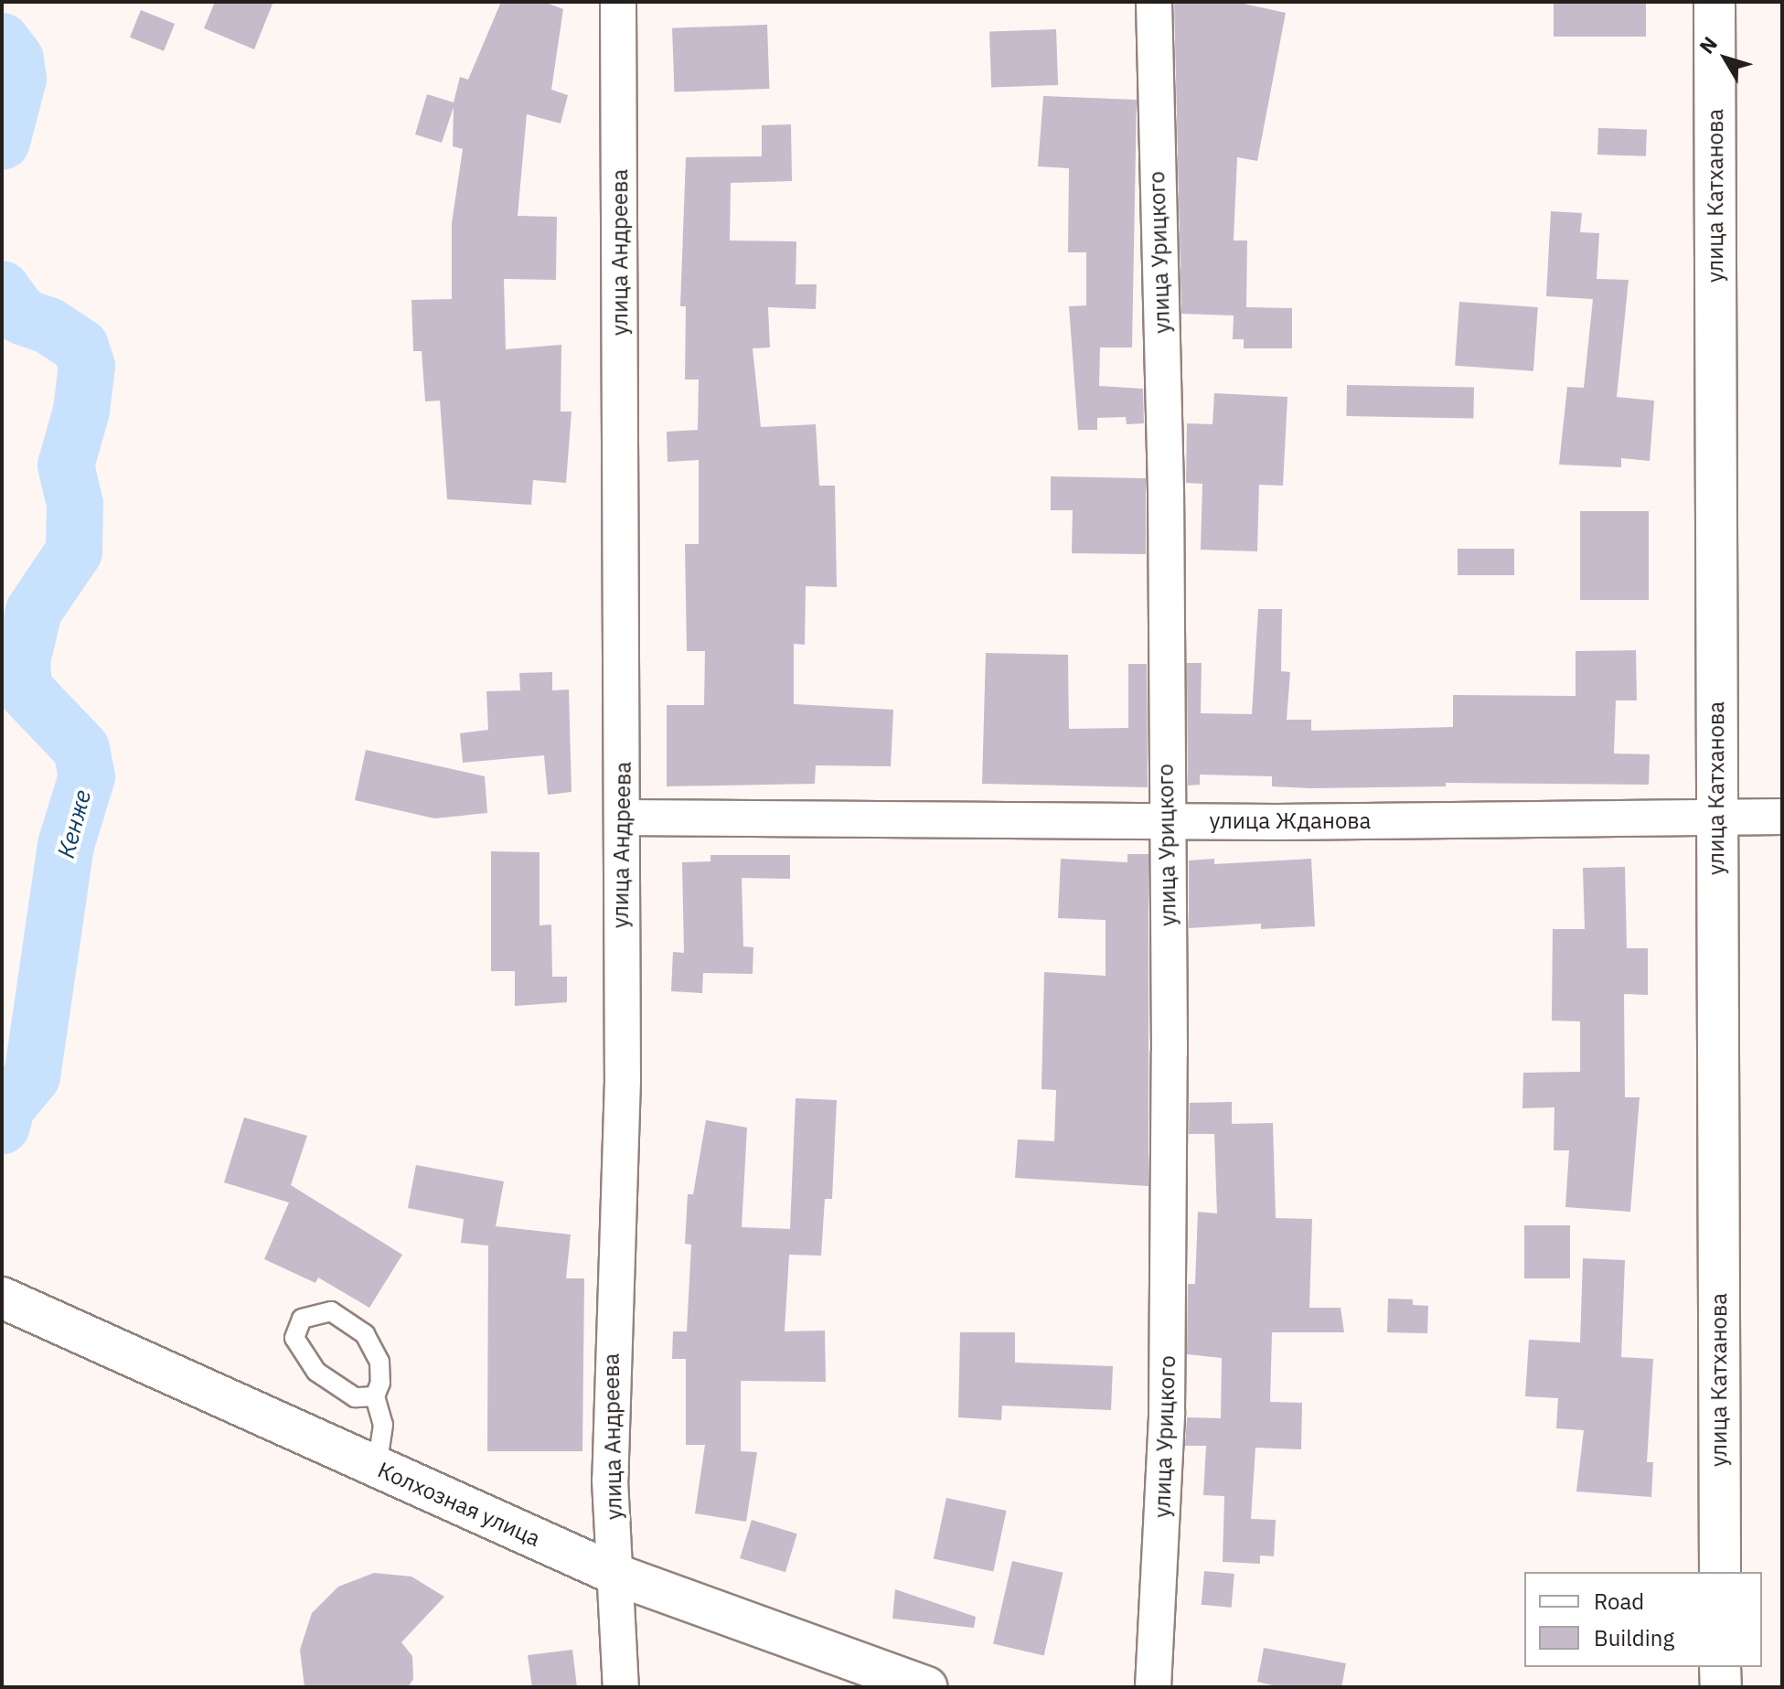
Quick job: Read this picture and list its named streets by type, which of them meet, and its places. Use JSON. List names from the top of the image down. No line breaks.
{"streets":{"street":["улица Катханова","улица Андреева","улица Урицкого","улица Жданова","Колхозная улица"]},"crossings":[["улица Катханова","улица Жданова"],["улица Андреева","улица Жданова"],["улица Андреева","Колхозная улица"],["улица Урицкого","улица Жданова"]],"water":["Кенже"],"legend":["Road","Building"],"north":"top left"}
